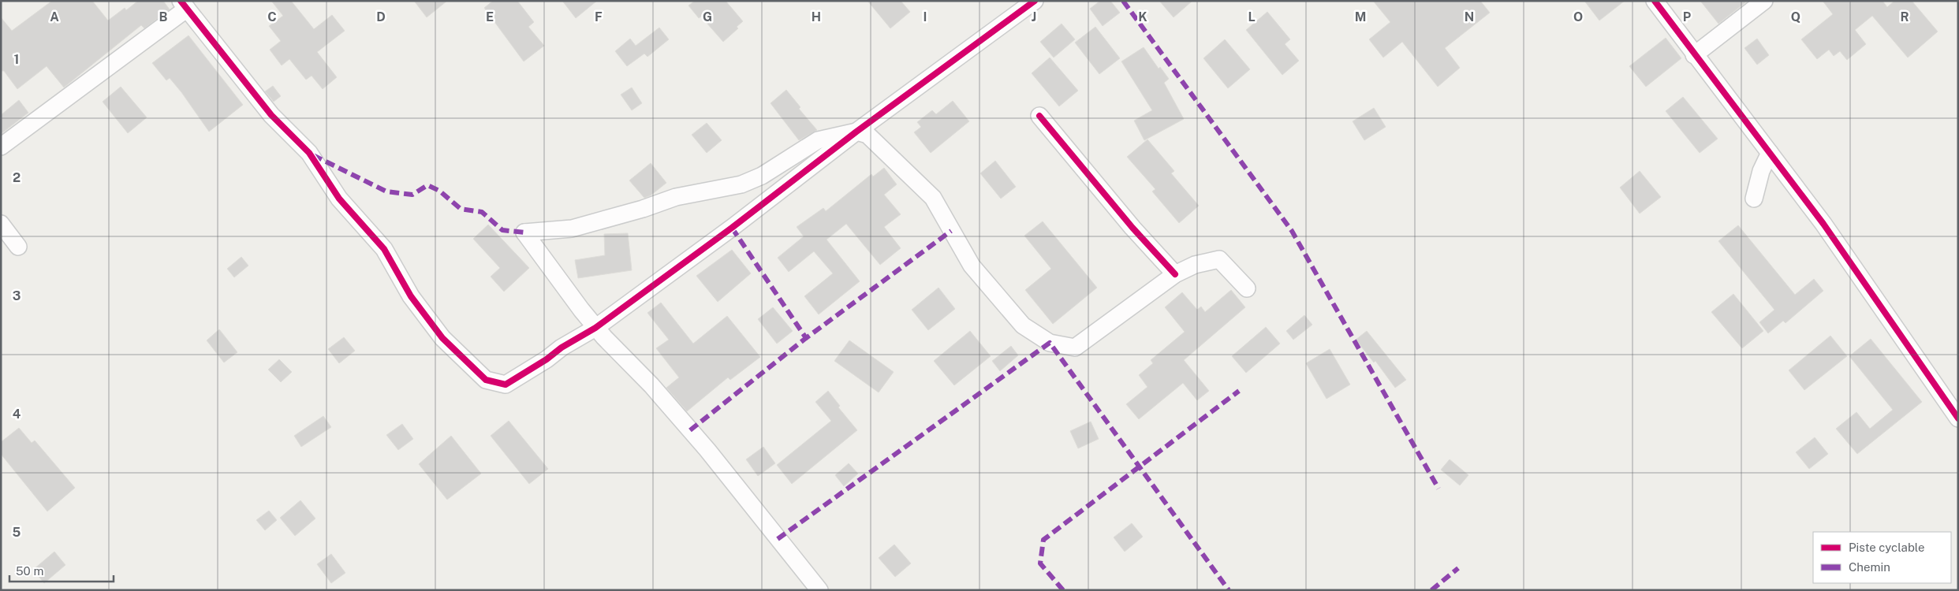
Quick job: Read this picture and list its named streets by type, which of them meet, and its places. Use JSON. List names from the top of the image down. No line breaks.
{"legend":["Piste cyclable","Chemin"],"scale_bar":"50 m","grid":{"columns":["A","B","C","D","E","F","G","H","I","J","K","L","M","N","O","P","Q","R"],"rows":["1","2","3","4","5"]}}
